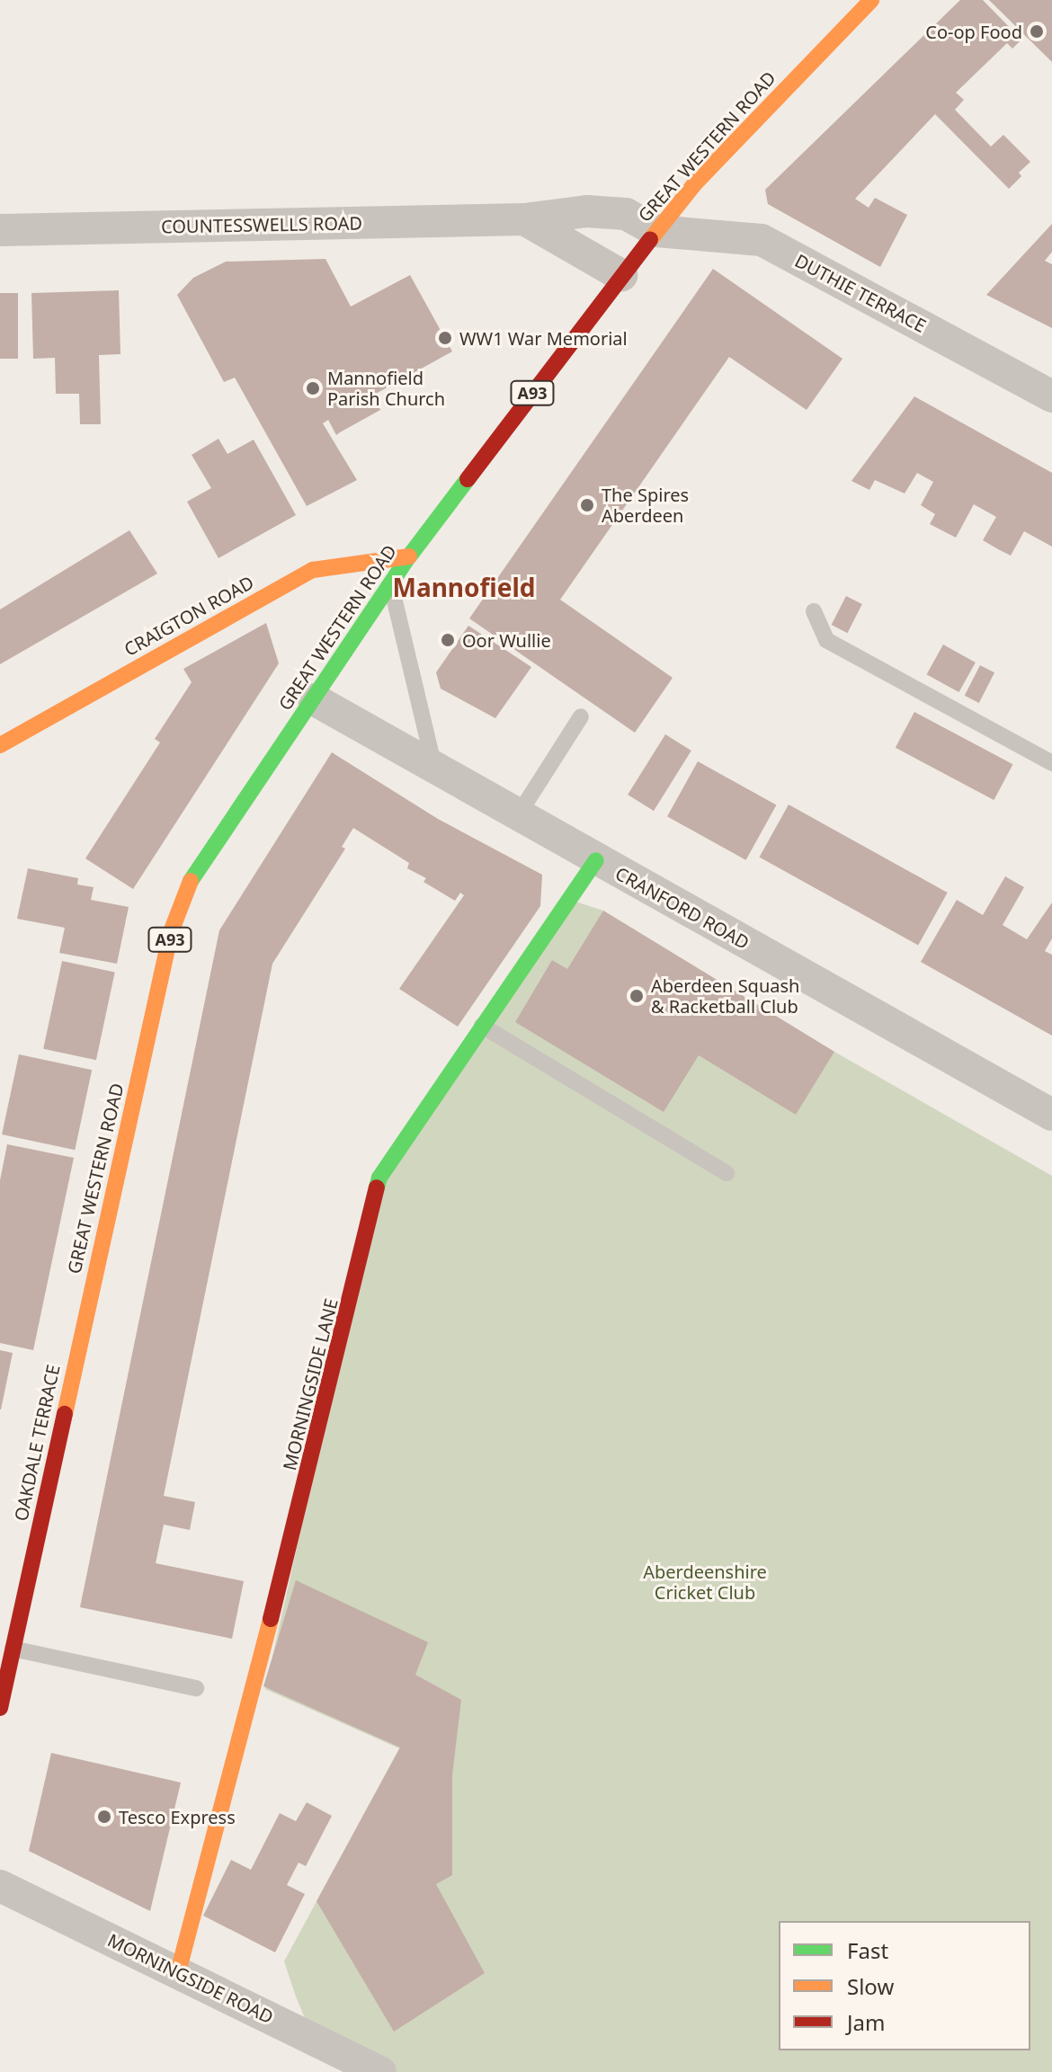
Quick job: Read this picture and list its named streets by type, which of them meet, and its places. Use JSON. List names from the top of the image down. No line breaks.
{"streets":{"main road":["GREAT WESTERN ROAD","A93","CRAIGTON ROAD","MORNINGSIDE LANE","OAKDALE TERRACE"],"street":["COUNTESSWELLS ROAD","DUTHIE TERRACE","CRANFORD ROAD","MORNINGSIDE ROAD"]},"crossings":[["GREAT WESTERN ROAD","COUNTESSWELLS ROAD"],["GREAT WESTERN ROAD","DUTHIE TERRACE"],["GREAT WESTERN ROAD","CRAIGTON ROAD"],["GREAT WESTERN ROAD","CRANFORD ROAD"],["GREAT WESTERN ROAD","OAKDALE TERRACE"],["COUNTESSWELLS ROAD","DUTHIE TERRACE"],["CRANFORD ROAD","MORNINGSIDE LANE"],["MORNINGSIDE LANE","MORNINGSIDE ROAD"]],"districts":["Mannofield"],"parks":["Aberdeenshire Cricket Club"],"places":["Co-op Food","WW1 War Memorial","Mannofield Parish Church","The Spires Aberdeen","Oor Wullie","Aberdeen Squash & Racketball Club","Tesco Express"],"legend":["Fast","Slow","Jam"]}
